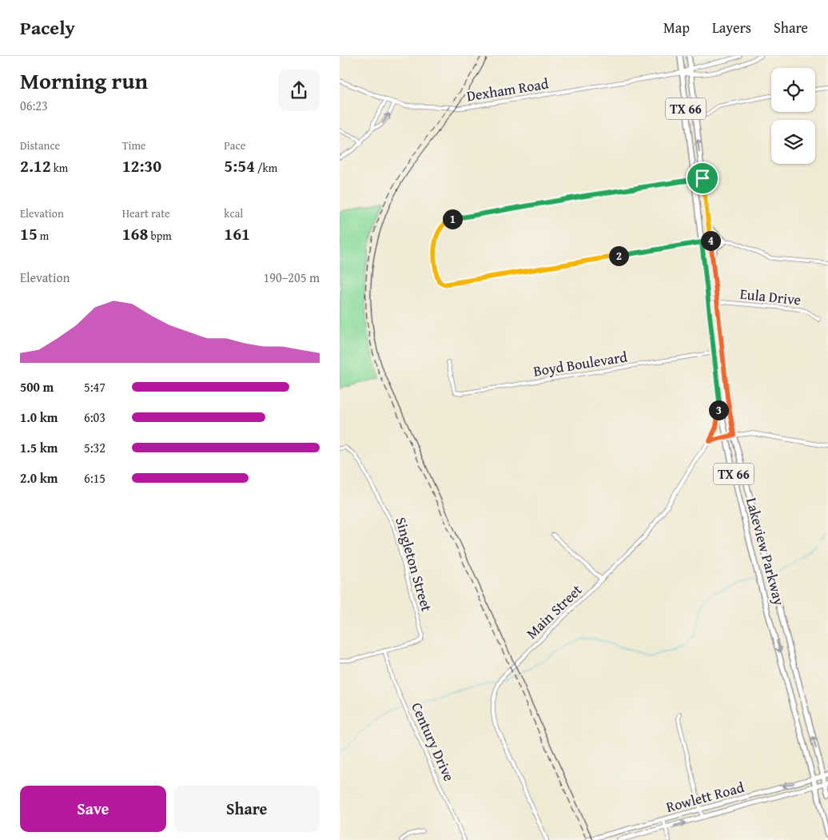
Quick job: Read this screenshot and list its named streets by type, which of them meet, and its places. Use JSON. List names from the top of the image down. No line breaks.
{"streets":{"main road":["TX 66","Lakeview Parkway","Rowlett Road"],"street":["Dexham Road","Eula Drive","Boyd Boulevard","Singleton Street","Main Street","Century Drive"]},"crossings":[["Dexham Road","Lakeview Parkway"],["Eula Drive","Lakeview Parkway"],["Boyd Boulevard","Lakeview Parkway"],["Lakeview Parkway","Rowlett Road"],["Singleton Street","Century Drive"]],"page":{"header":"Pacely","nav":["Map","Layers","Share"],"heading":["Morning run","06:23"],"stats":[["Distance","2.12 km"],["Time","12:30"],["Pace","5:54 /km"],["Elevation","15 m"],["Heart rate","168 bpm"],["kcal","161"]],"pins":["1","4","2","3"],"chart":["Elevation","190–205 m"],"list":[{"name":"500 m","note":"5:47"},{"name":"1.0 km","note":"6:03"},{"name":"1.5 km","note":"5:32"},{"name":"2.0 km","note":"6:15"}],"buttons":["Save","Share"]}}
